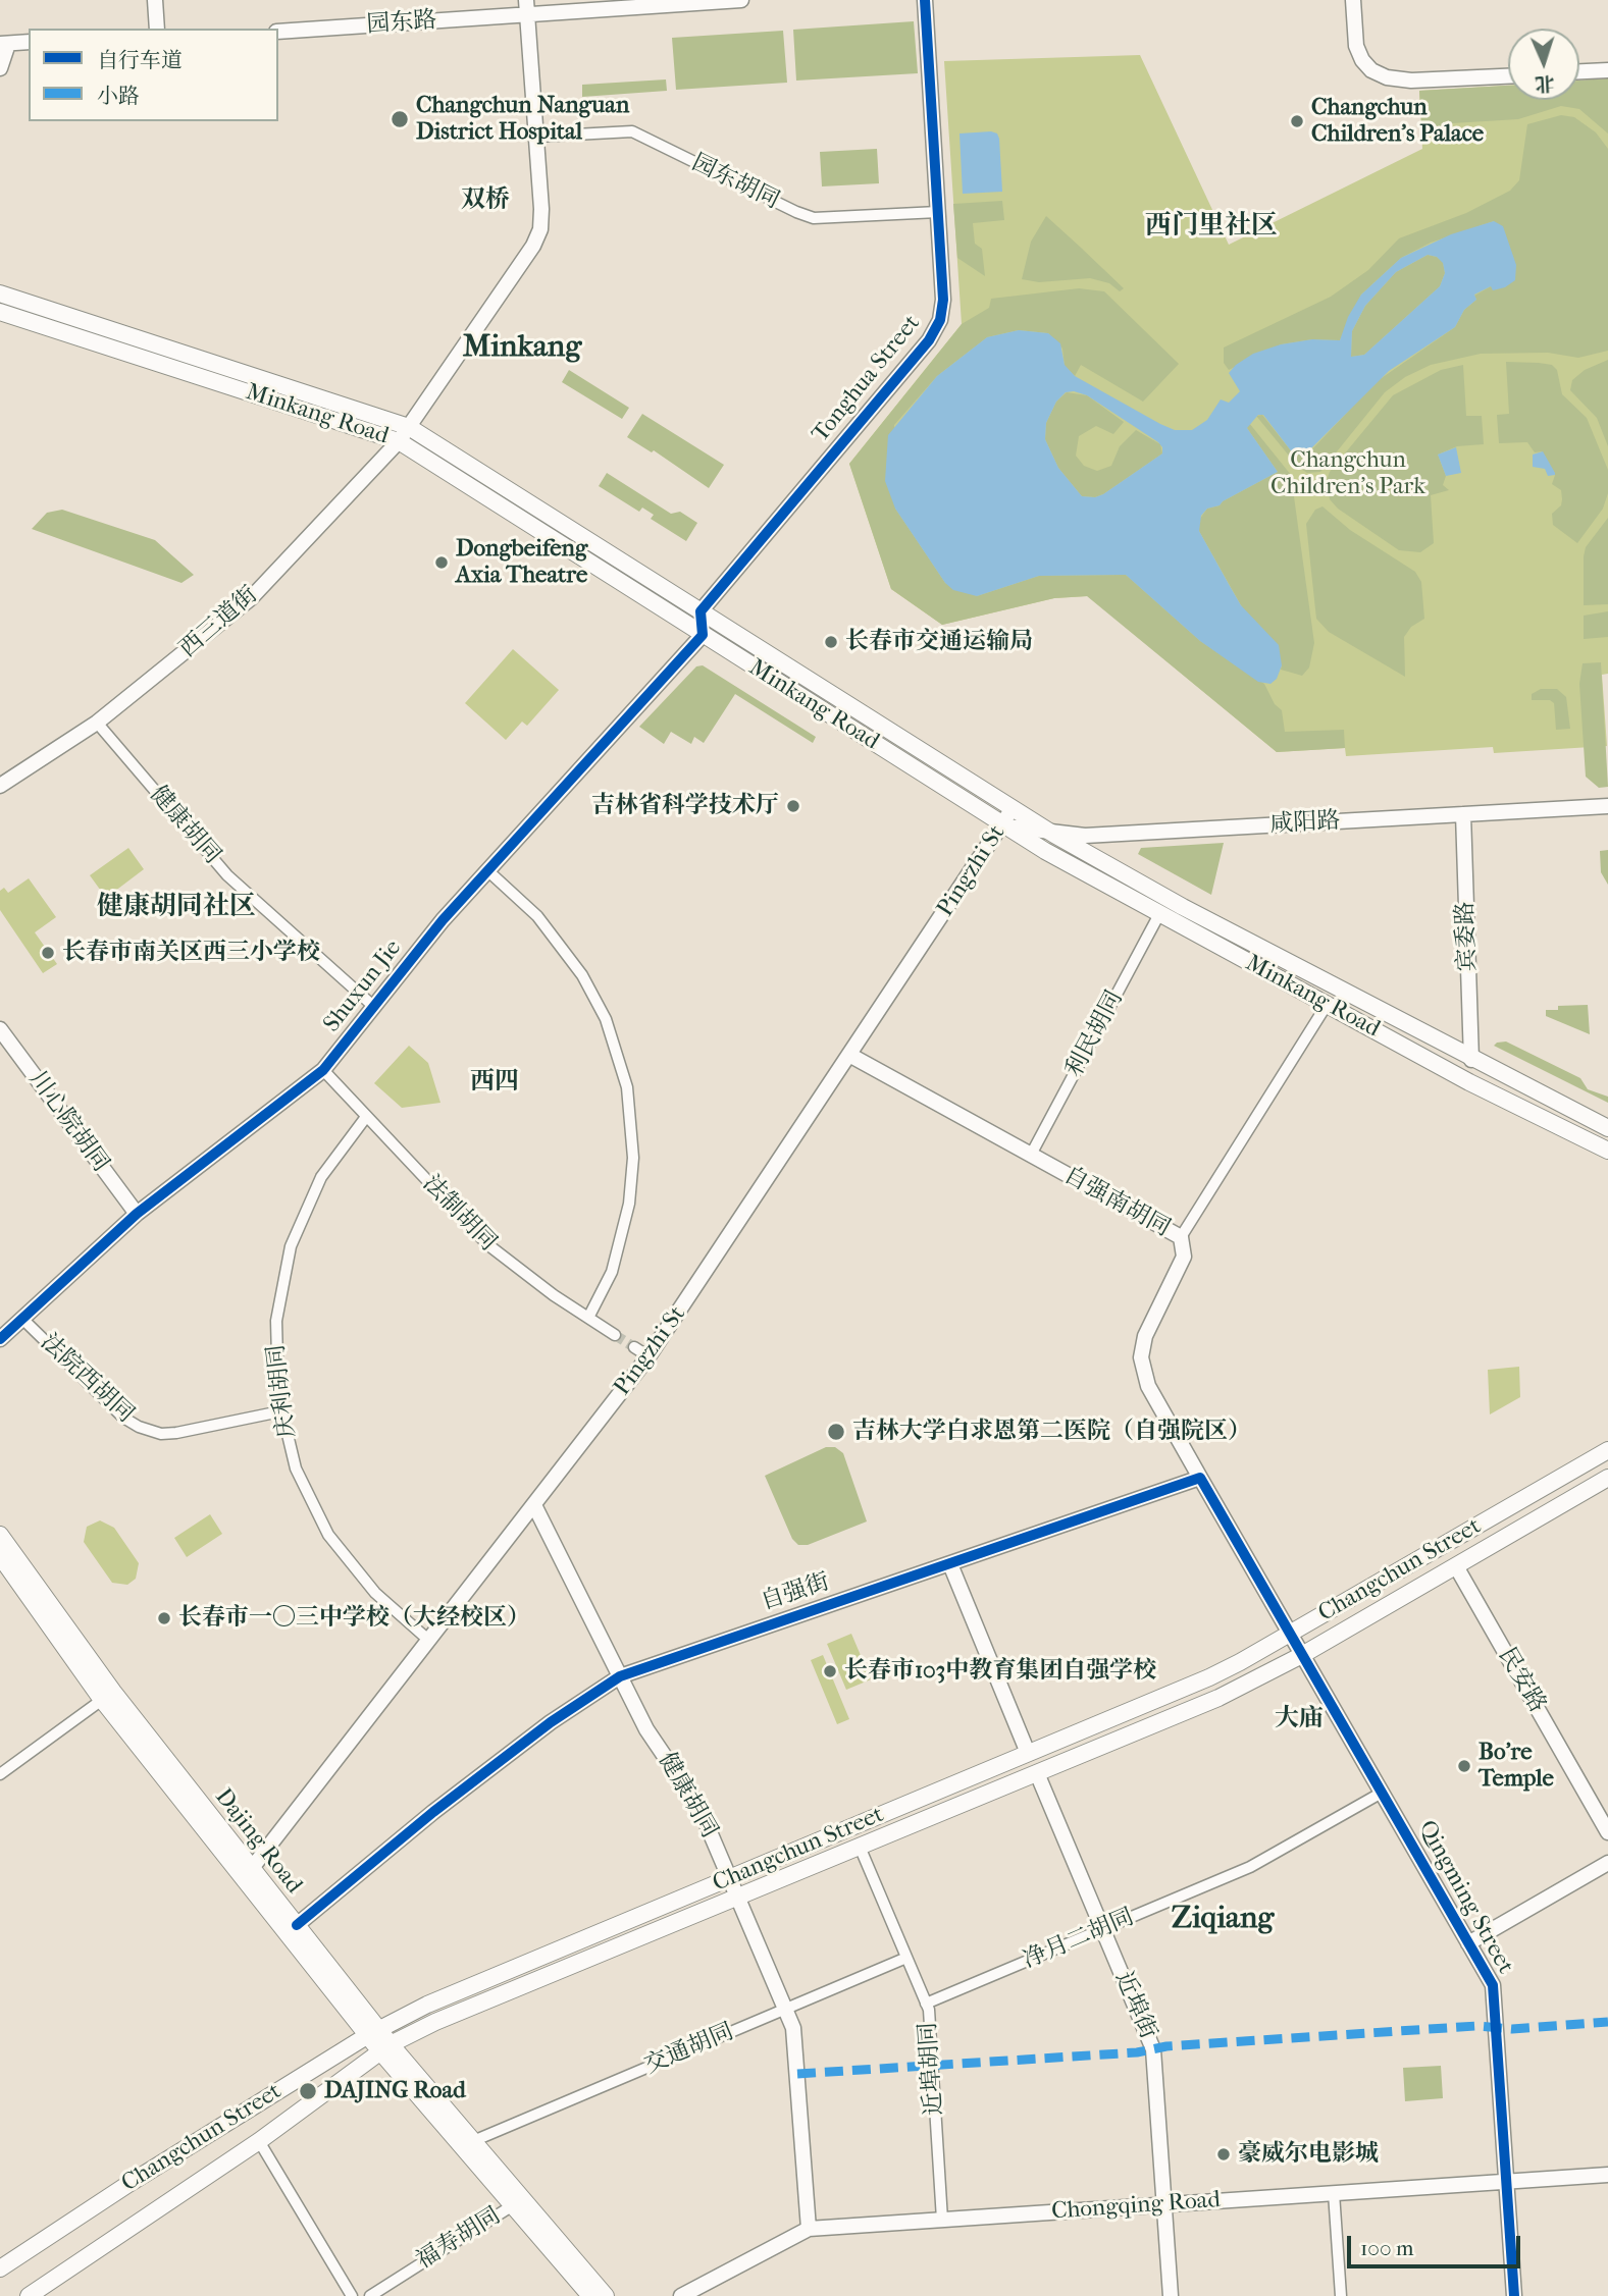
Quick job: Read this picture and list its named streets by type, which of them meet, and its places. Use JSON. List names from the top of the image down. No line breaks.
{"streets":{"main road":["Minkang Road","Changchun Street","Dajing Road"],"street":["园东路","园东胡同","Tonghua Street","西三道街","咸阳路","健康胡同","Pingzhi St","宾委路","Shuxun Jie","利民胡同","川心院胡同","自强南胡同","法制胡同","法院西胡同","庆利胡同","自强街","民安路","Qingming Street","净月二胡同","近埠街","交通胡同","近埠胡同","Chongqing Road","福寿胡同"]},"crossings":[["园东路","西三道街"],["园东胡同","Tonghua Street"],["园东胡同","西三道街"],["Tonghua Street","Minkang Road"],["Minkang Road","西三道街"],["Minkang Road","咸阳路"],["Minkang Road","Pingzhi St"],["Minkang Road","宾委路"],["Minkang Road","Shuxun Jie"],["Minkang Road","利民胡同"],["Minkang Road","自强南胡同"],["西三道街","健康胡同"],["咸阳路","Pingzhi St"],["咸阳路","宾委路"],["健康胡同","Pingzhi St"],["健康胡同","Shuxun Jie"],["健康胡同","Changchun Street"],["健康胡同","自强街"],["健康胡同","交通胡同"],["健康胡同","Chongqing Road"],["Pingzhi St","自强南胡同"],["Pingzhi St","庆利胡同"],["Pingzhi St","Dajing Road"],["Shuxun Jie","川心院胡同"],["Shuxun Jie","法制胡同"],["Shuxun Jie","法院西胡同"],["利民胡同","自强南胡同"],["法制胡同","庆利胡同"],["法院西胡同","庆利胡同"],["Changchun Street","民安路"],["Changchun Street","Dajing Road"],["Changchun Street","Qingming Street"],["Changchun Street","近埠街"],["Changchun Street","近埠胡同"],["自强街","Dajing Road"],["Dajing Road","交通胡同"],["Dajing Road","福寿胡同"],["Qingming Street","净月二胡同"],["Qingming Street","Chongqing Road"],["净月二胡同","近埠街"],["净月二胡同","近埠胡同"],["近埠街","Chongqing Road"],["交通胡同","近埠胡同"],["近埠胡同","Chongqing Road"]],"districts":["双桥","西门里社区","Minkang","健康胡同社区","西四","大庙","Ziqiang"],"parks":["Changchun Children's Park"],"places":["Changchun Nanguan District Hospital","Changchun Children's Palace","Dongbeifeng Axia Theatre","长春市交通运输局","吉林省科学技术厅","长春市南关区西三小学校","吉林大学白求恩第二医院（自强院区）","长春市一〇三中学校（大经校区）","长春市103中教育集团自强学校","Bo're Temple","DAJING Road","豪威尔电影城"],"legend":["自行车道","小路"],"scale_bar":"100 m","north":"bottom"}
